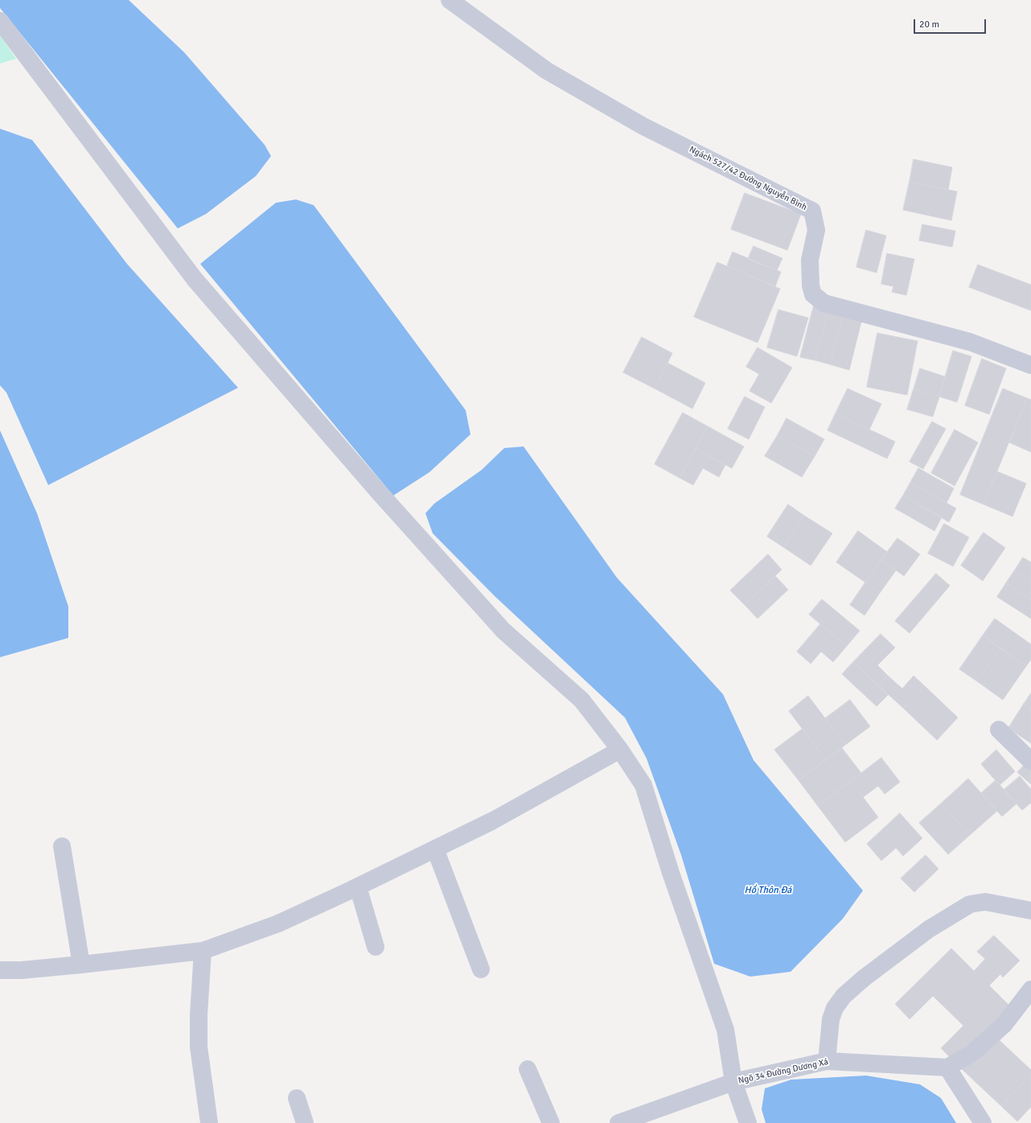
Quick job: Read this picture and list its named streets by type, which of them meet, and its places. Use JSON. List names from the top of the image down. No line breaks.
{"streets":{"street":["Ngách 527/42 Đường Nguyễn Bình","Ngõ 34 Đường Dương Xá"]},"water":["Hồ Thôn Đá"],"scale_bar":"20 m"}
